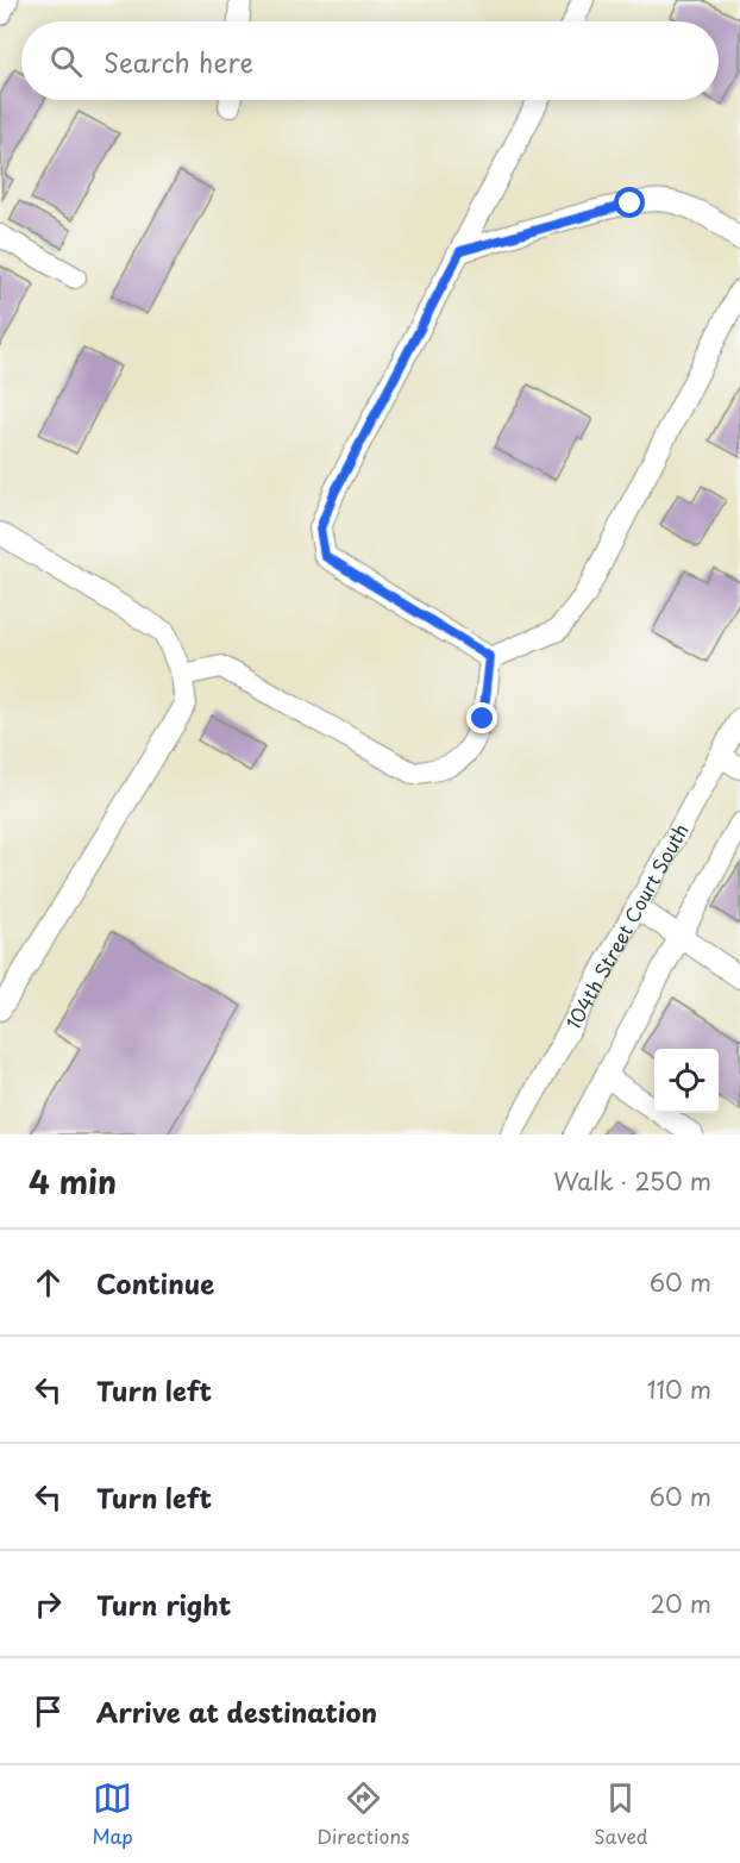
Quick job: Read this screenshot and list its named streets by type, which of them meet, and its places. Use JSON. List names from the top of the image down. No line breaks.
{"streets":{"street":["104th Street Court South"]},"page":{"search":"Search here","heading":["4 min","Walk · 250 m"],"list":[["Continue","60 m"],["Turn left","110 m"],["Turn left","60 m"],["Turn right","20 m"],"Arrive at destination"],"nav":["Map","Directions","Saved"]}}
